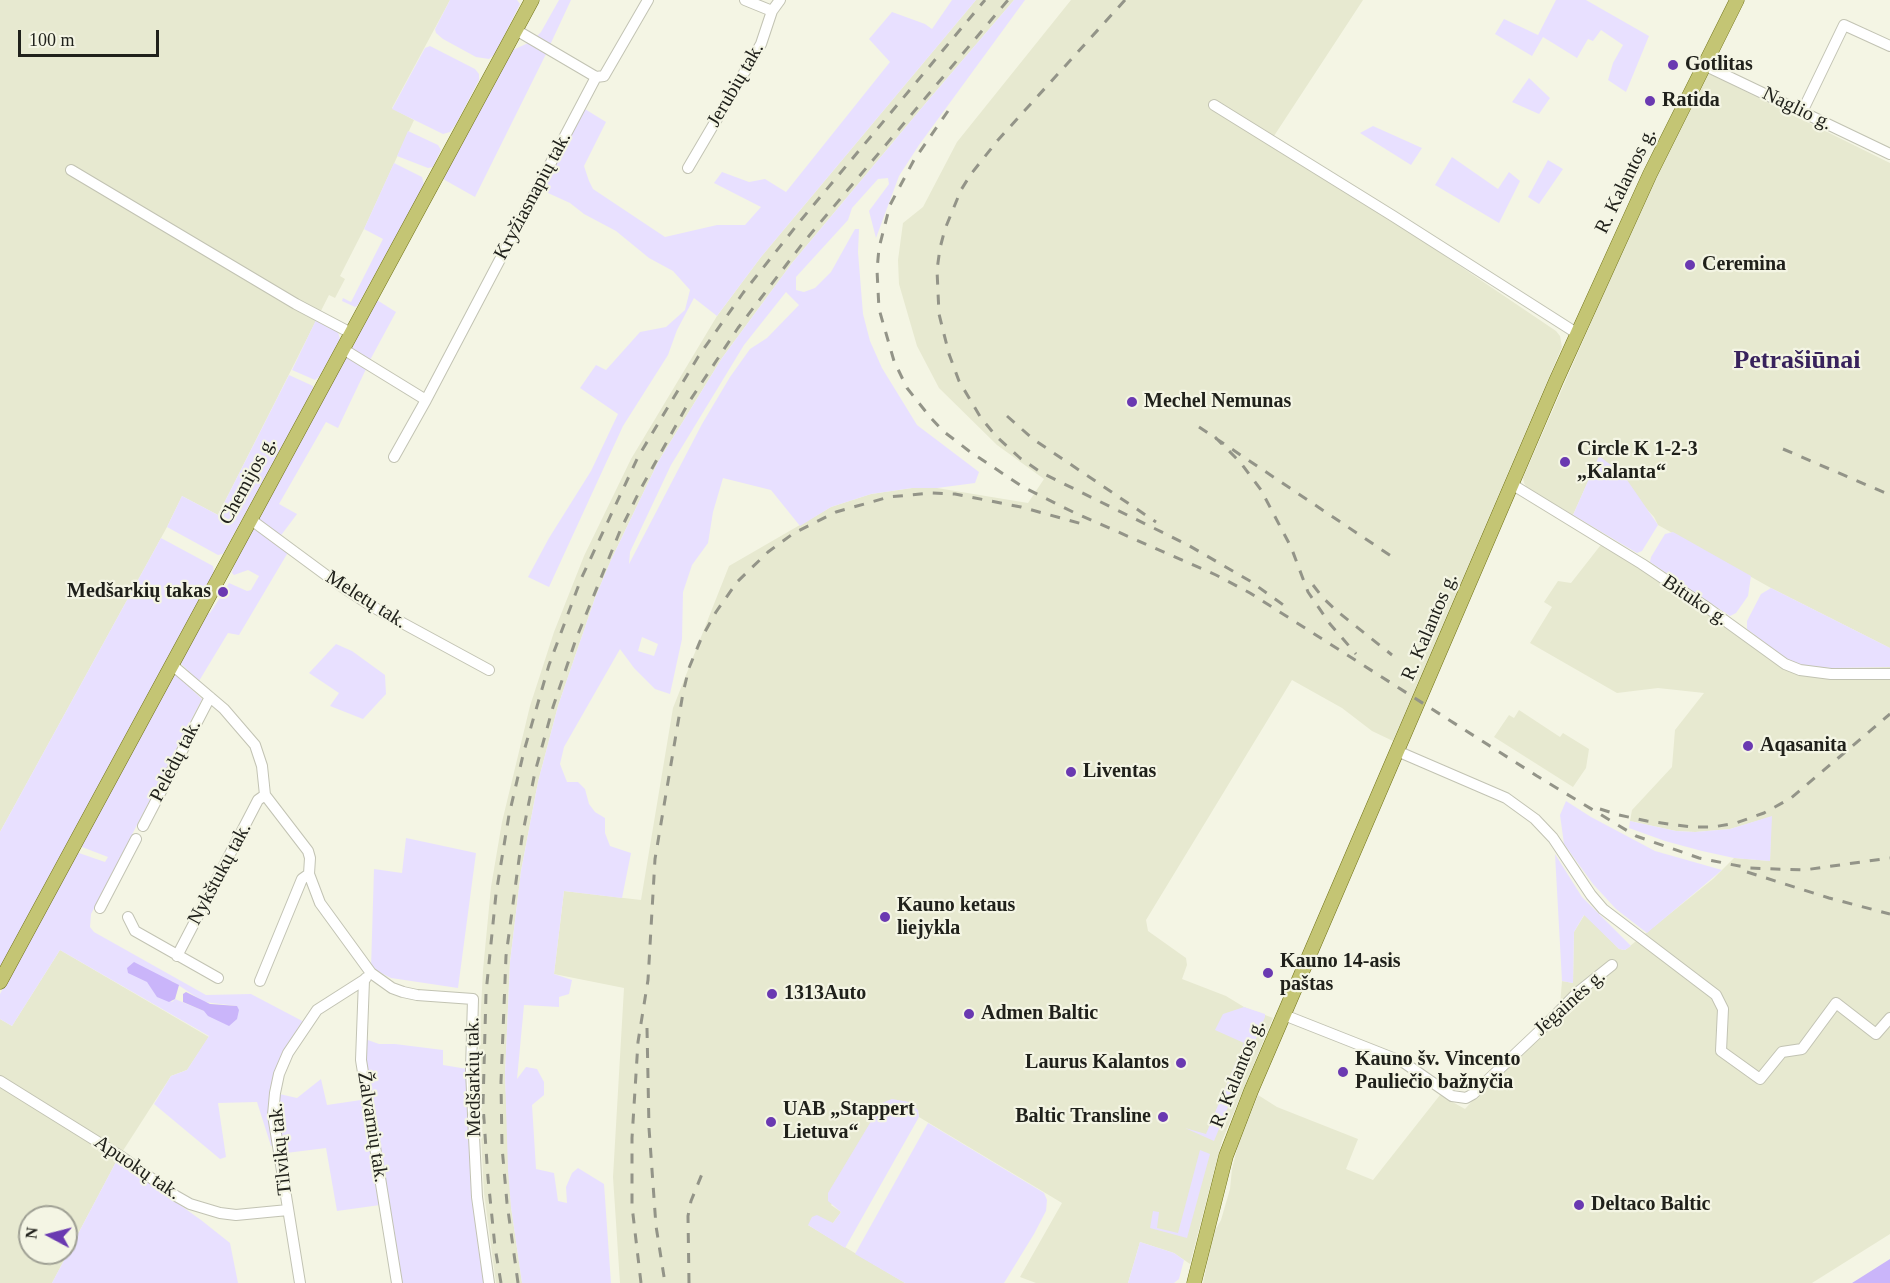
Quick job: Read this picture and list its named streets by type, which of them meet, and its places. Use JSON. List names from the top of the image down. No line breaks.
{"streets":{"main road":["R. Kalantos g.","Chemijos g."],"street":["Jerubių tak.","Naglio g.","Kryžiasnapių tak.","Meletų tak.","Bituko g.","Pelėdų tak.","Nykštukų tak.","Jėgainės g.","Medšarkių tak.","Žalvarnių tak.","Tilvikų tak.","Apuokų tak."]},"crossings":[["Naglio g.","R. Kalantos g."],["R. Kalantos g.","Bituko g."],["R. Kalantos g.","Jėgainės g."],["Chemijos g.","Meletų tak."],["Nykštukų tak.","Medšarkių tak."],["Medšarkių tak.","Žalvarnių tak."],["Medšarkių tak.","Tilvikų tak."],["Žalvarnių tak.","Tilvikų tak."],["Tilvikų tak.","Apuokų tak."]],"districts":["Petrašiūnai"],"places":["Gotlitas","Ratida","Ceremina","Mechel Nemunas","Circle K 1-2-3 „Kalanta“","Medšarkių takas","Aqasanita","Liventas","Kauno ketaus liejykla","Kauno 14-asis paštas","1313Auto","Admen Baltic","Laurus Kalantos","Kauno šv. Vincento Pauliečio bažnyčia","Baltic Transline","UAB „Stappert Lietuva“","Deltaco Baltic"],"scale_bar":"100 m","north":"left"}
